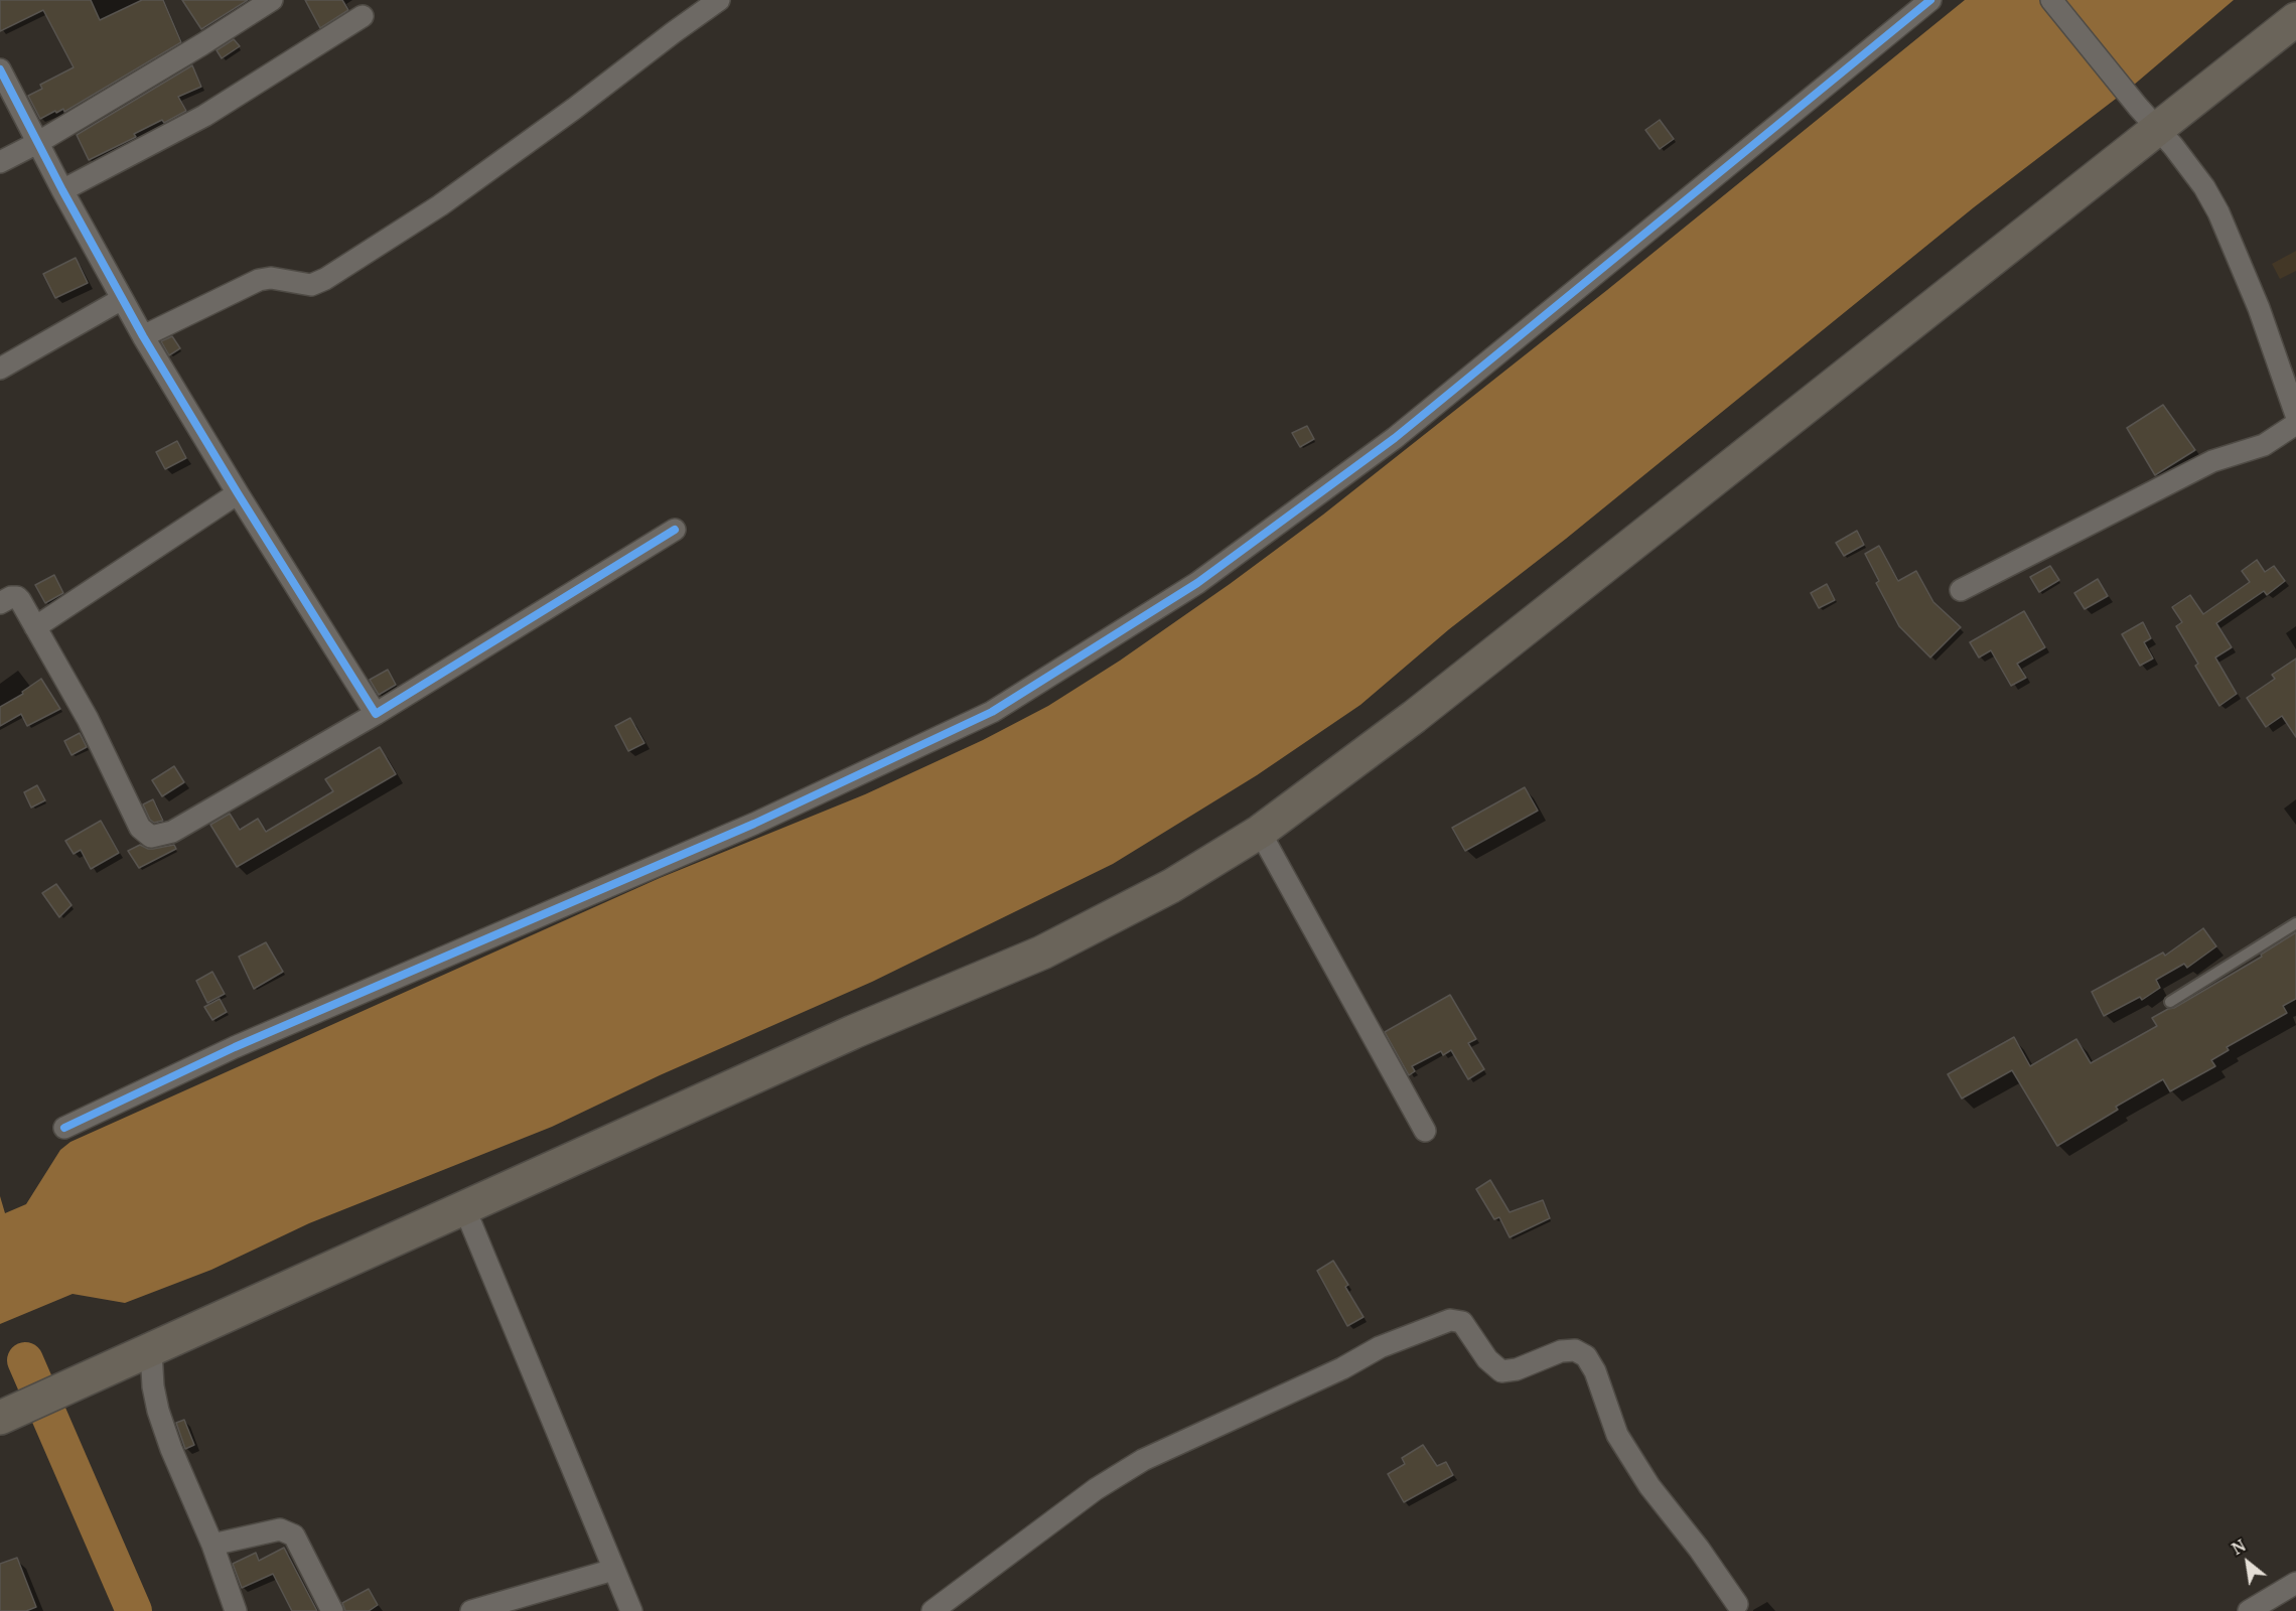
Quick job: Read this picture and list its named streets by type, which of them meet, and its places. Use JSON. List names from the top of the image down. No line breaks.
{"north":"top left"}
